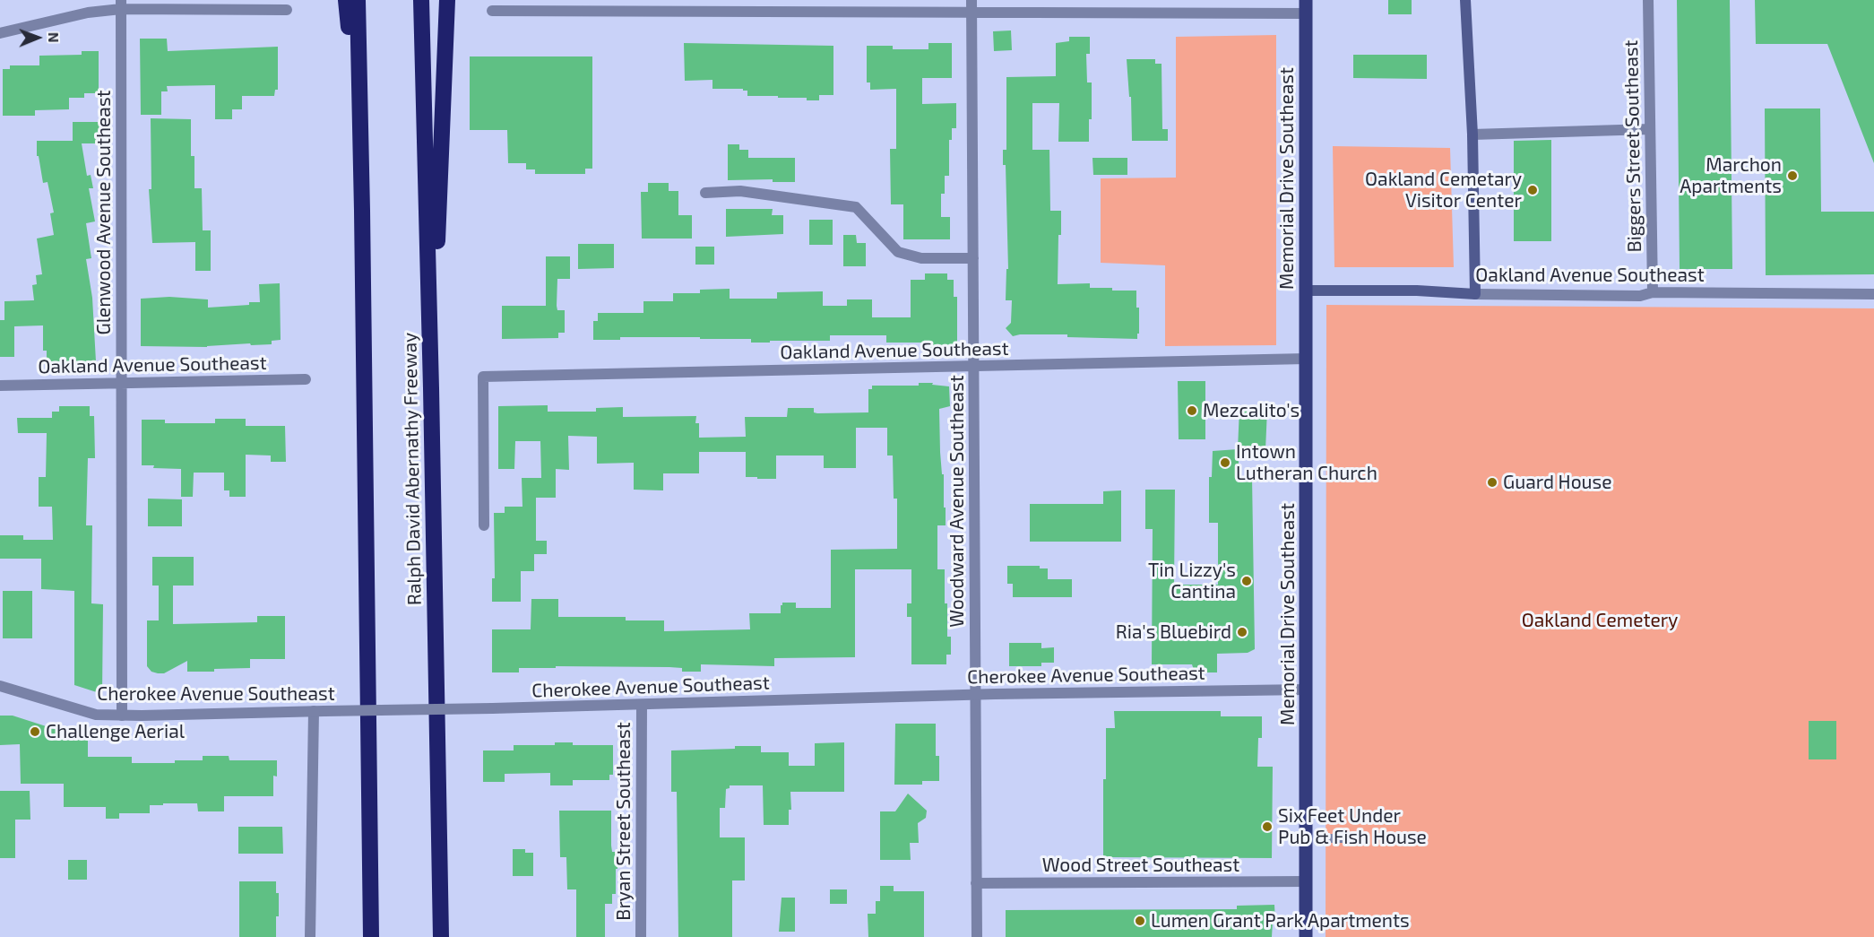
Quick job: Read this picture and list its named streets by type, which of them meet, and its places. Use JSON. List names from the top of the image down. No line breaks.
{"streets":{"highway":["Ralph David Abernathy Freeway"],"main road":["Memorial Drive Southeast","Oakland Avenue Southeast"],"street":["Biggers Street Southeast","Glenwood Avenue Southeast","Woodward Avenue Southeast","Cherokee Avenue Southeast","Bryan Street Southeast","Wood Street Southeast"]},"crossings":[["Biggers Street Southeast","Oakland Avenue Southeast"],["Memorial Drive Southeast","Oakland Avenue Southeast"],["Memorial Drive Southeast","Cherokee Avenue Southeast"],["Memorial Drive Southeast","Wood Street Southeast"],["Glenwood Avenue Southeast","Oakland Avenue Southeast"],["Glenwood Avenue Southeast","Cherokee Avenue Southeast"],["Oakland Avenue Southeast","Woodward Avenue Southeast"],["Woodward Avenue Southeast","Cherokee Avenue Southeast"],["Woodward Avenue Southeast","Wood Street Southeast"],["Cherokee Avenue Southeast","Bryan Street Southeast"]],"parks":["Oakland Cemetery"],"places":["Marchon Apartments","Oakland Cemetary Visitor Center","Mezcalito's","Intown Lutheran Church","Guard House","Tin Lizzy's Cantina","Ria's Bluebird","Challenge Aerial","Six Feet Under Pub & Fish House","Lumen Grant Park Apartments"],"north":"right"}
